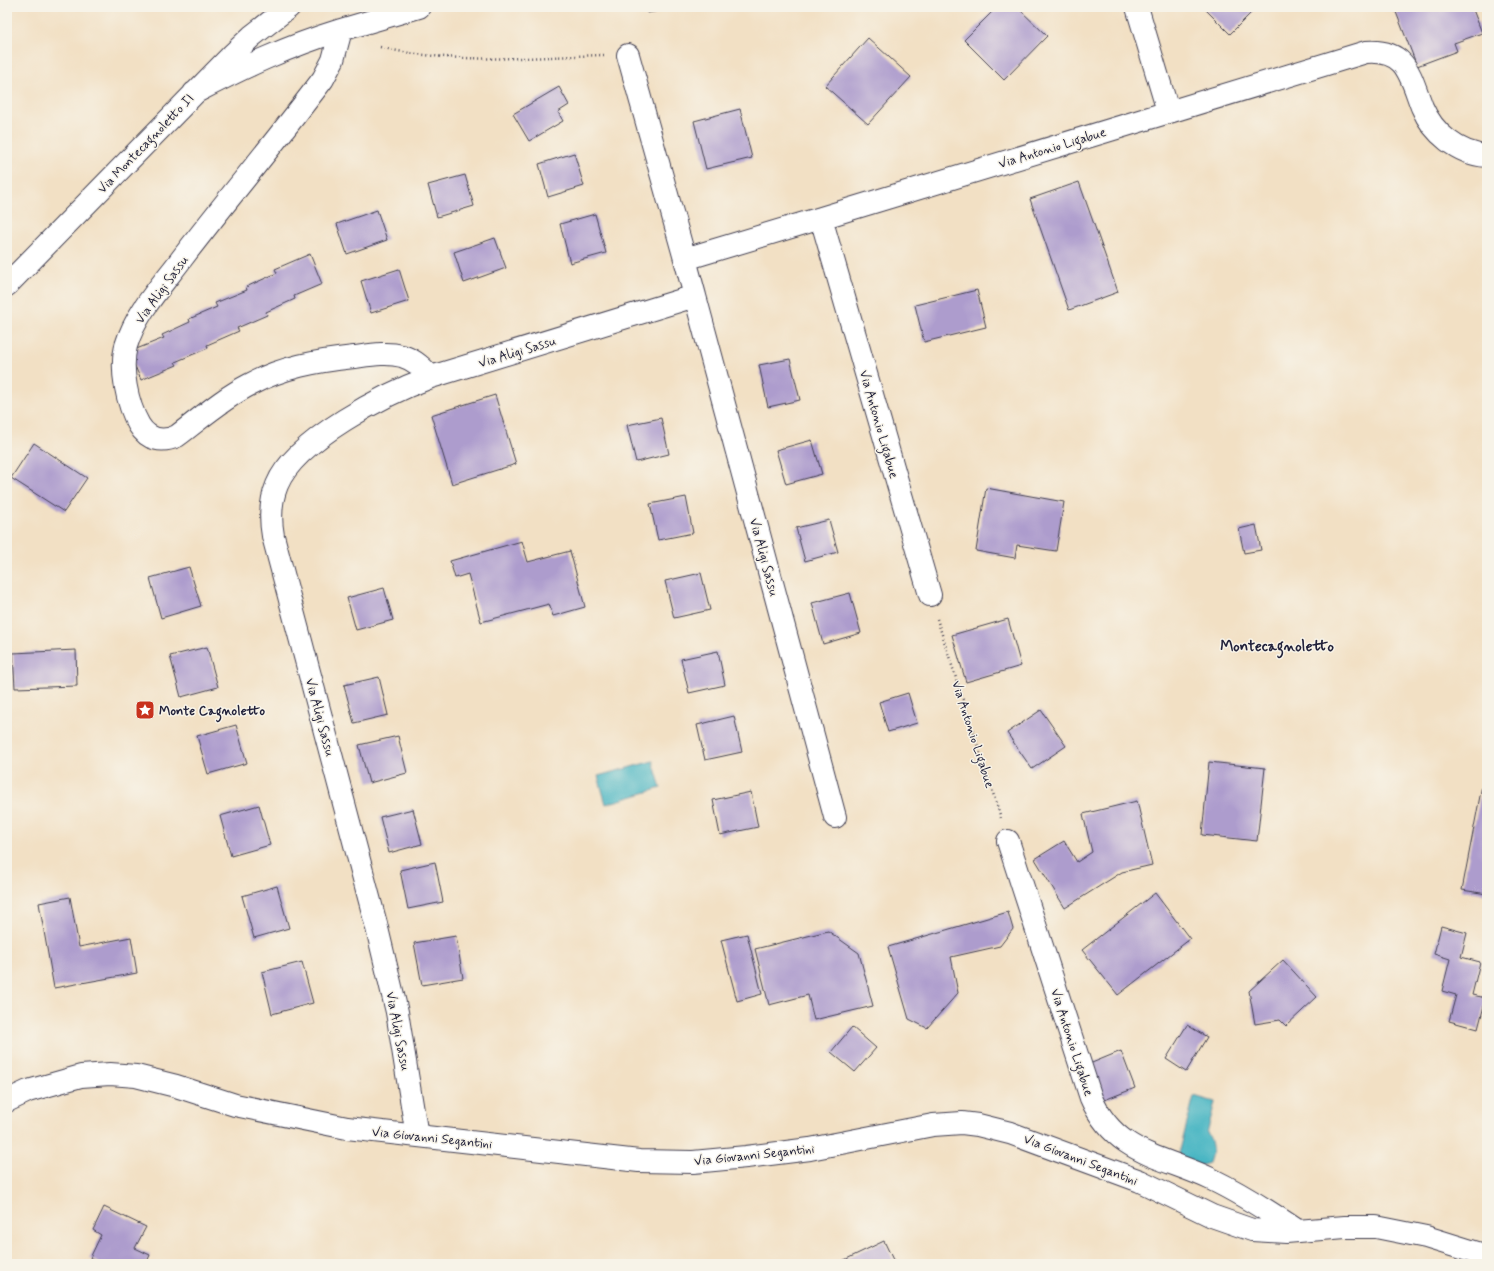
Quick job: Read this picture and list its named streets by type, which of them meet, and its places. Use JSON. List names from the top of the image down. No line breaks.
{"streets":{"street":["Via Montecagnoletto II","Via Antonio Ligabue","Via Aligi Sassu","Via Giovanni Segantini"]},"crossings":[["Via Antonio Ligabue","Via Giovanni Segantini"],["Via Aligi Sassu","Via Giovanni Segantini"]],"districts":["Montecagnoletto"],"places":{"place":["Monte Cagnoletto"]}}
